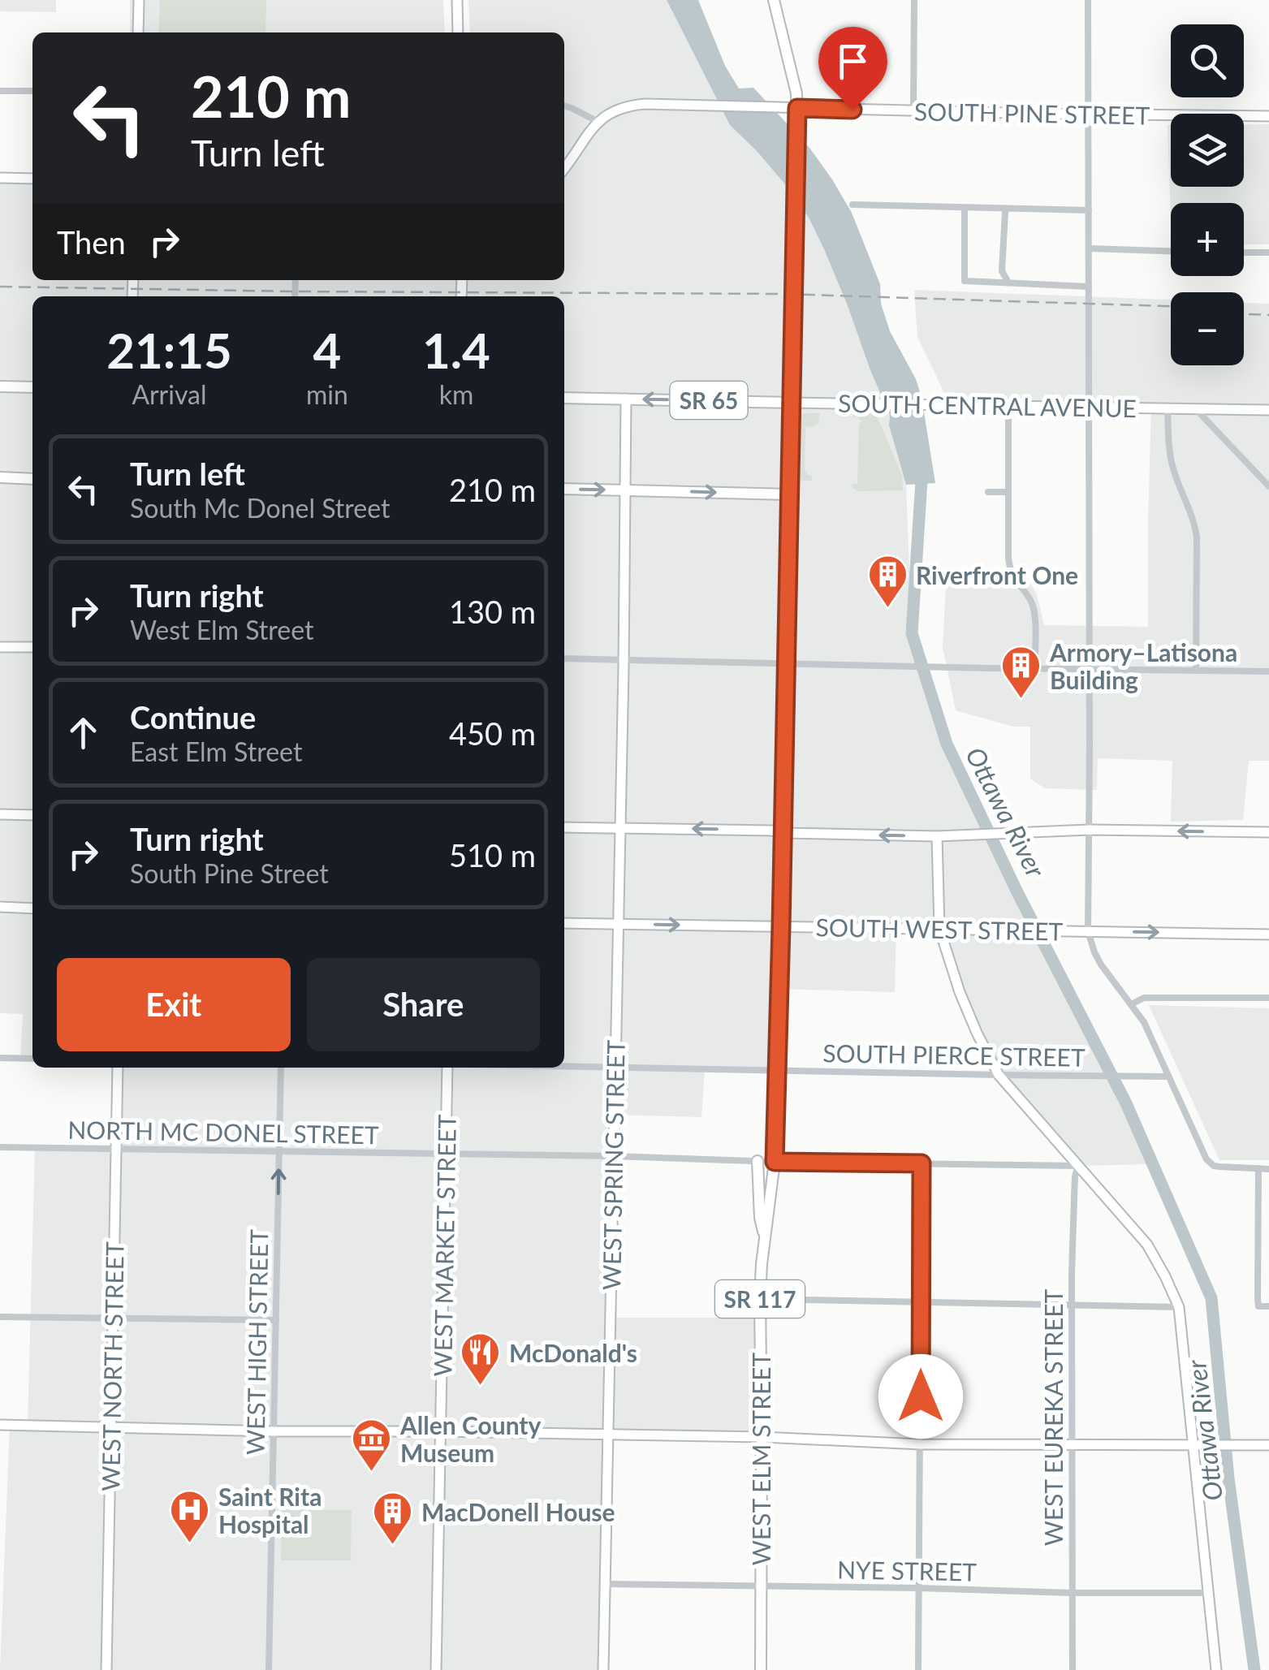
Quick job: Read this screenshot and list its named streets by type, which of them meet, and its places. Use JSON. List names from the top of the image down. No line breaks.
{"streets":{"main road":["SR 65","SOUTH CENTRAL AVENUE","SR 117","WEST ELM STREET"],"street":["SOUTH PINE STREET","SOUTH WEST STREET","SOUTH PIERCE STREET","NORTH MC DONEL STREET","WEST SPRING STREET","WEST MARKET STREET","WEST HIGH STREET","WEST NORTH STREET","WEST EUREKA STREET","NYE STREET"]},"crossings":[["SOUTH CENTRAL AVENUE","WEST SPRING STREET"],["SOUTH WEST STREET","WEST SPRING STREET"],["SOUTH WEST STREET","WEST ELM STREET"],["SOUTH PIERCE STREET","WEST SPRING STREET"],["SOUTH PIERCE STREET","WEST ELM STREET"],["NORTH MC DONEL STREET","WEST SPRING STREET"],["NORTH MC DONEL STREET","WEST MARKET STREET"],["NORTH MC DONEL STREET","WEST HIGH STREET"],["NORTH MC DONEL STREET","WEST NORTH STREET"],["NORTH MC DONEL STREET","WEST EUREKA STREET"],["NORTH MC DONEL STREET","WEST ELM STREET"],["WEST SPRING STREET","NYE STREET"],["SR 117","WEST ELM STREET"],["WEST EUREKA STREET","NYE STREET"],["WEST ELM STREET","NYE STREET"]],"water":["Ottawa River"],"places":{"building":["Riverfront One","Armory–Latisona Building","MacDonell House"],"restaurant":["McDonald's"],"museum":["Allen County Museum"],"hospital":["Saint Rita Hospital"]},"page":{"map_buttons":["+","−"],"turn":["210 m","Turn left"],"then":"Then","eta":["21:15","Arrival","4","min","1.4","km"],"list":[{"name":"Turn left","note":"South Mc Donel Street","value":"210 m"},{"name":"Turn right","note":"West Elm Street","value":"130 m"},{"name":"Continue","note":"East Elm Street","value":"450 m"},{"name":"Turn right","note":"South Pine Street","value":"510 m"}],"buttons":["Exit","Share"]}}
